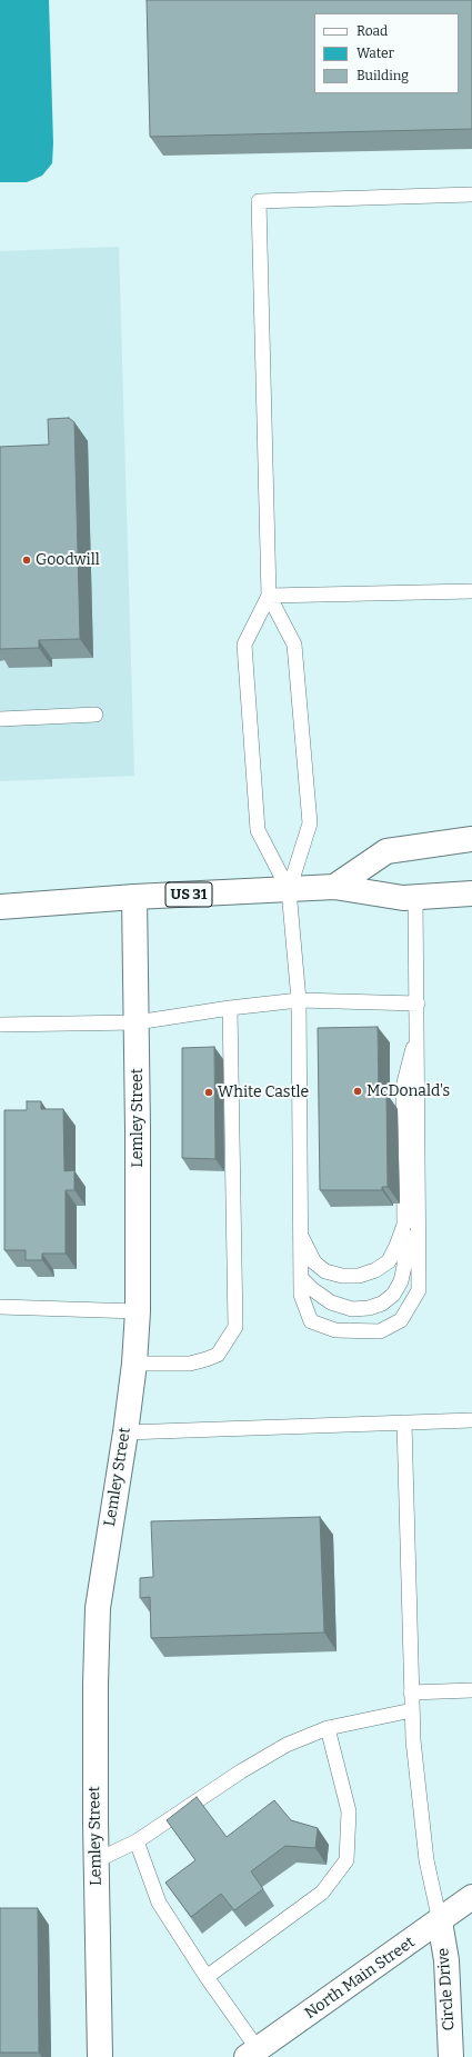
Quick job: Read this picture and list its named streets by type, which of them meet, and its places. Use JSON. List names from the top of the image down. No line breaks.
{"streets":{"street":["US 31","Lemley Street","North Main Street","Circle Drive"]},"crossings":[["US 31","Lemley Street"],["North Main Street","Circle Drive"]],"places":["Goodwill","McDonald's","White Castle"],"legend":["Road","Water","Building"]}
